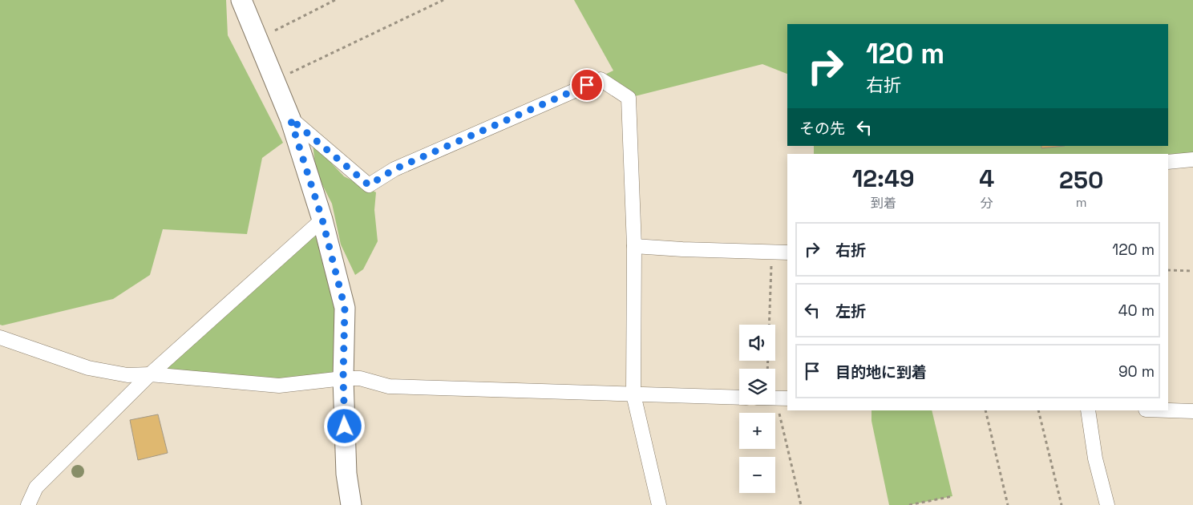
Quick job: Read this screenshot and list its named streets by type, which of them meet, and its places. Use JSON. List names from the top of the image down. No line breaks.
{"page":{"turn":["120 m","右折"],"then":"その先","eta":["12:49","到着","4","分","250","m"],"list":[{"name":"右折","value":"120 m"},{"name":"左折","value":"40 m"},{"name":"目的地に到着","value":"90 m"}],"map_buttons":["+","−"]}}
